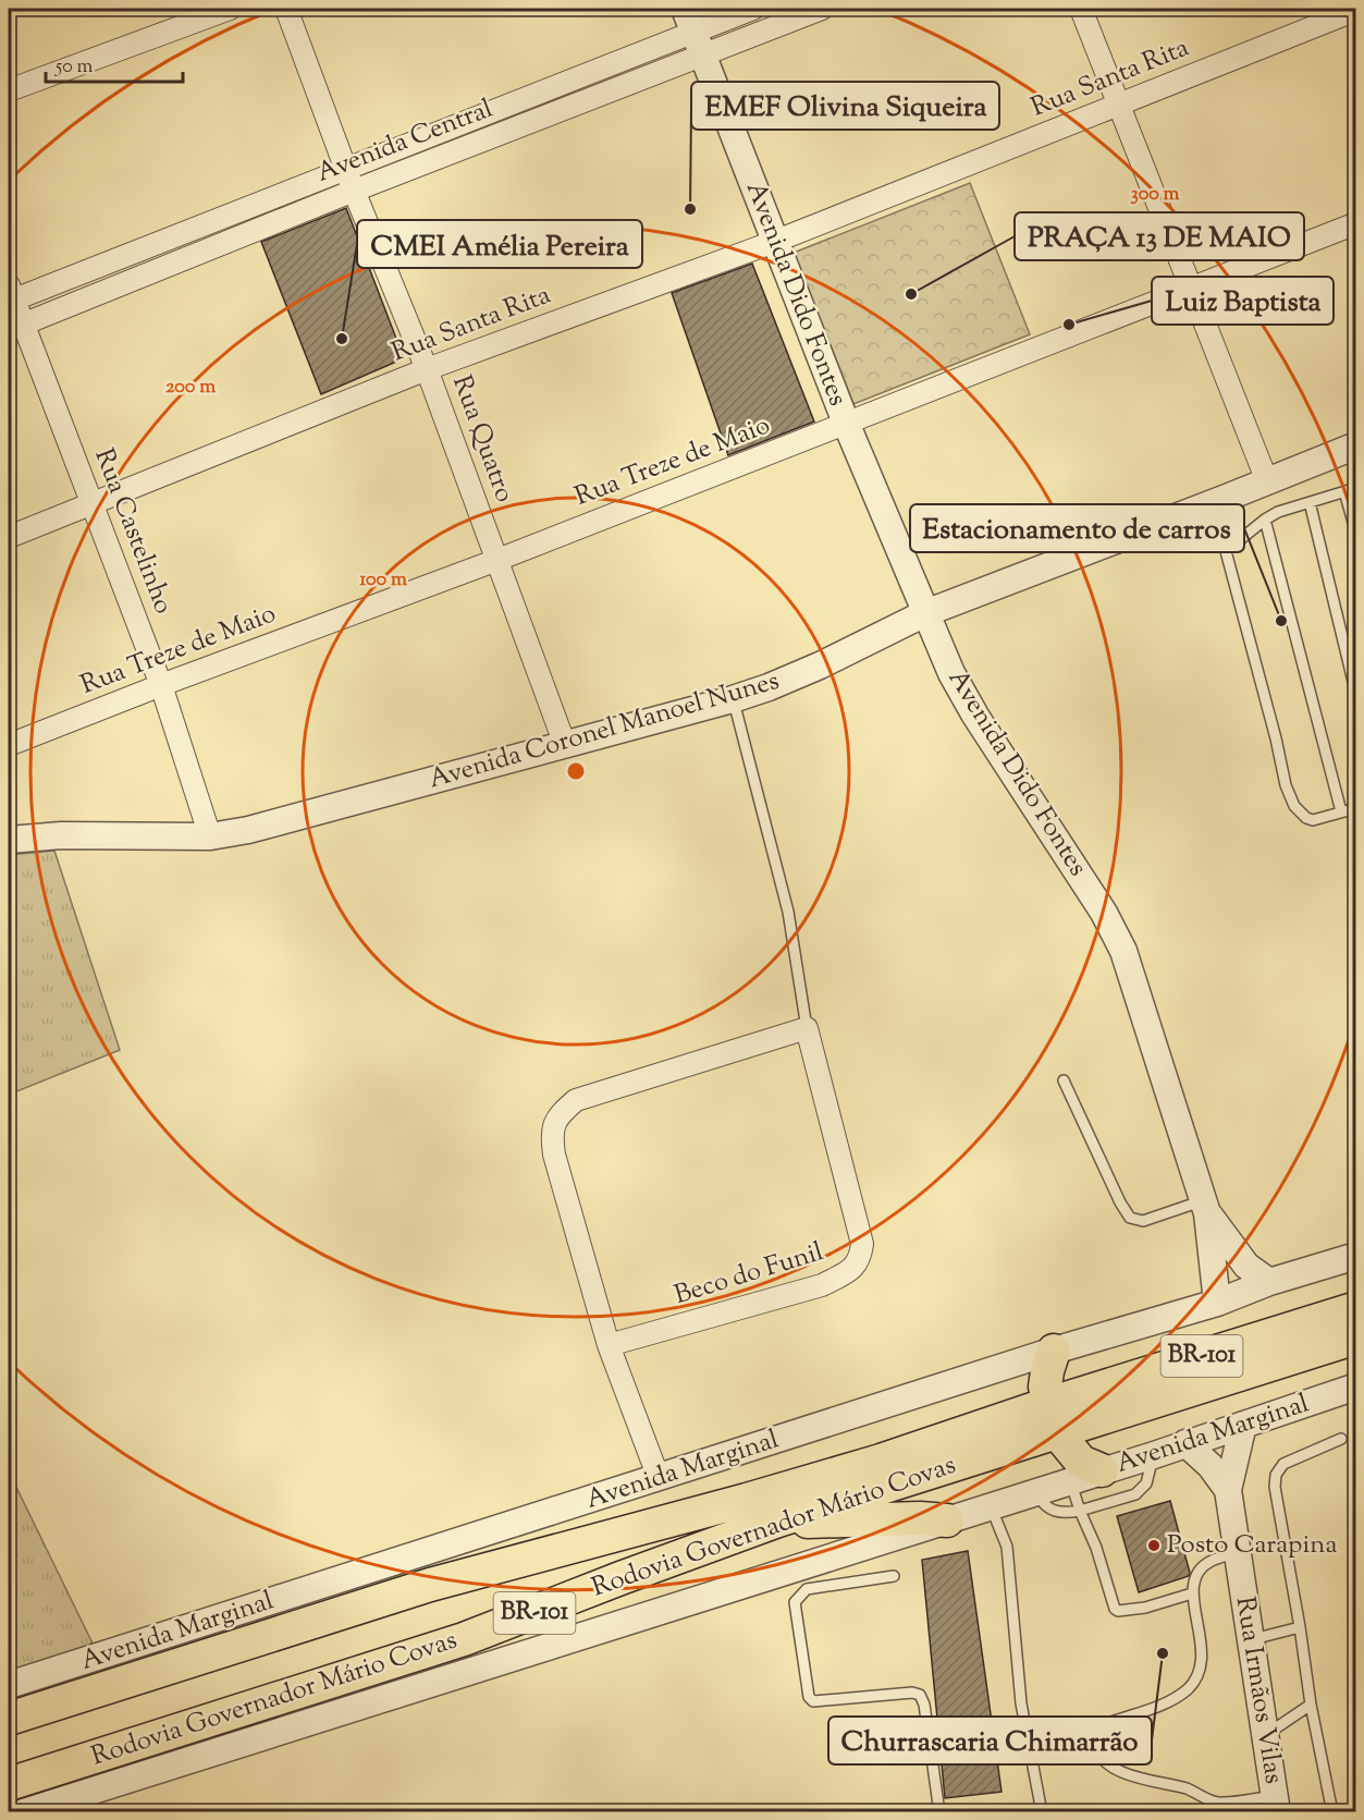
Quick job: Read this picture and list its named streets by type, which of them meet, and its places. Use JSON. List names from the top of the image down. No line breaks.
{"streets":{"main road":["BR-101","Rodovia Governador Mário Covas"],"street":["Rua Santa Rita","Avenida Central","Avenida Dido Fontes","Rua Quatro","Rua Treze de Maio","Rua Castelinho","Avenida Coronel Manoel Nunes","Beco do Funil","Avenida Marginal","Rua Irmãos Vilas"]},"crossings":[["Rua Santa Rita","Avenida Dido Fontes"],["Rua Santa Rita","Rua Quatro"],["Rua Santa Rita","Rua Castelinho"],["Avenida Central","Avenida Dido Fontes"],["Avenida Central","Rua Quatro"],["Avenida Central","Rua Castelinho"],["Avenida Dido Fontes","Rua Treze de Maio"],["Avenida Dido Fontes","Avenida Coronel Manoel Nunes"],["Avenida Dido Fontes","Avenida Marginal"],["Rua Quatro","Rua Treze de Maio"],["Rua Quatro","Avenida Coronel Manoel Nunes"],["Rua Treze de Maio","Rua Castelinho"],["Rua Castelinho","Avenida Coronel Manoel Nunes"],["Avenida Coronel Manoel Nunes","Beco do Funil"],["Avenida Marginal","Rua Irmãos Vilas"]],"places":["EMEF Olivina Siqueira","PRAÇA 13 DE MAIO","Luiz Baptista","CMEI Amélia Pereira","Estacionamento de carros","Posto Carapina","Churrascaria Chimarrão"],"scale_bar":"50 m","rings":["300 m","200 m","100 m"]}
